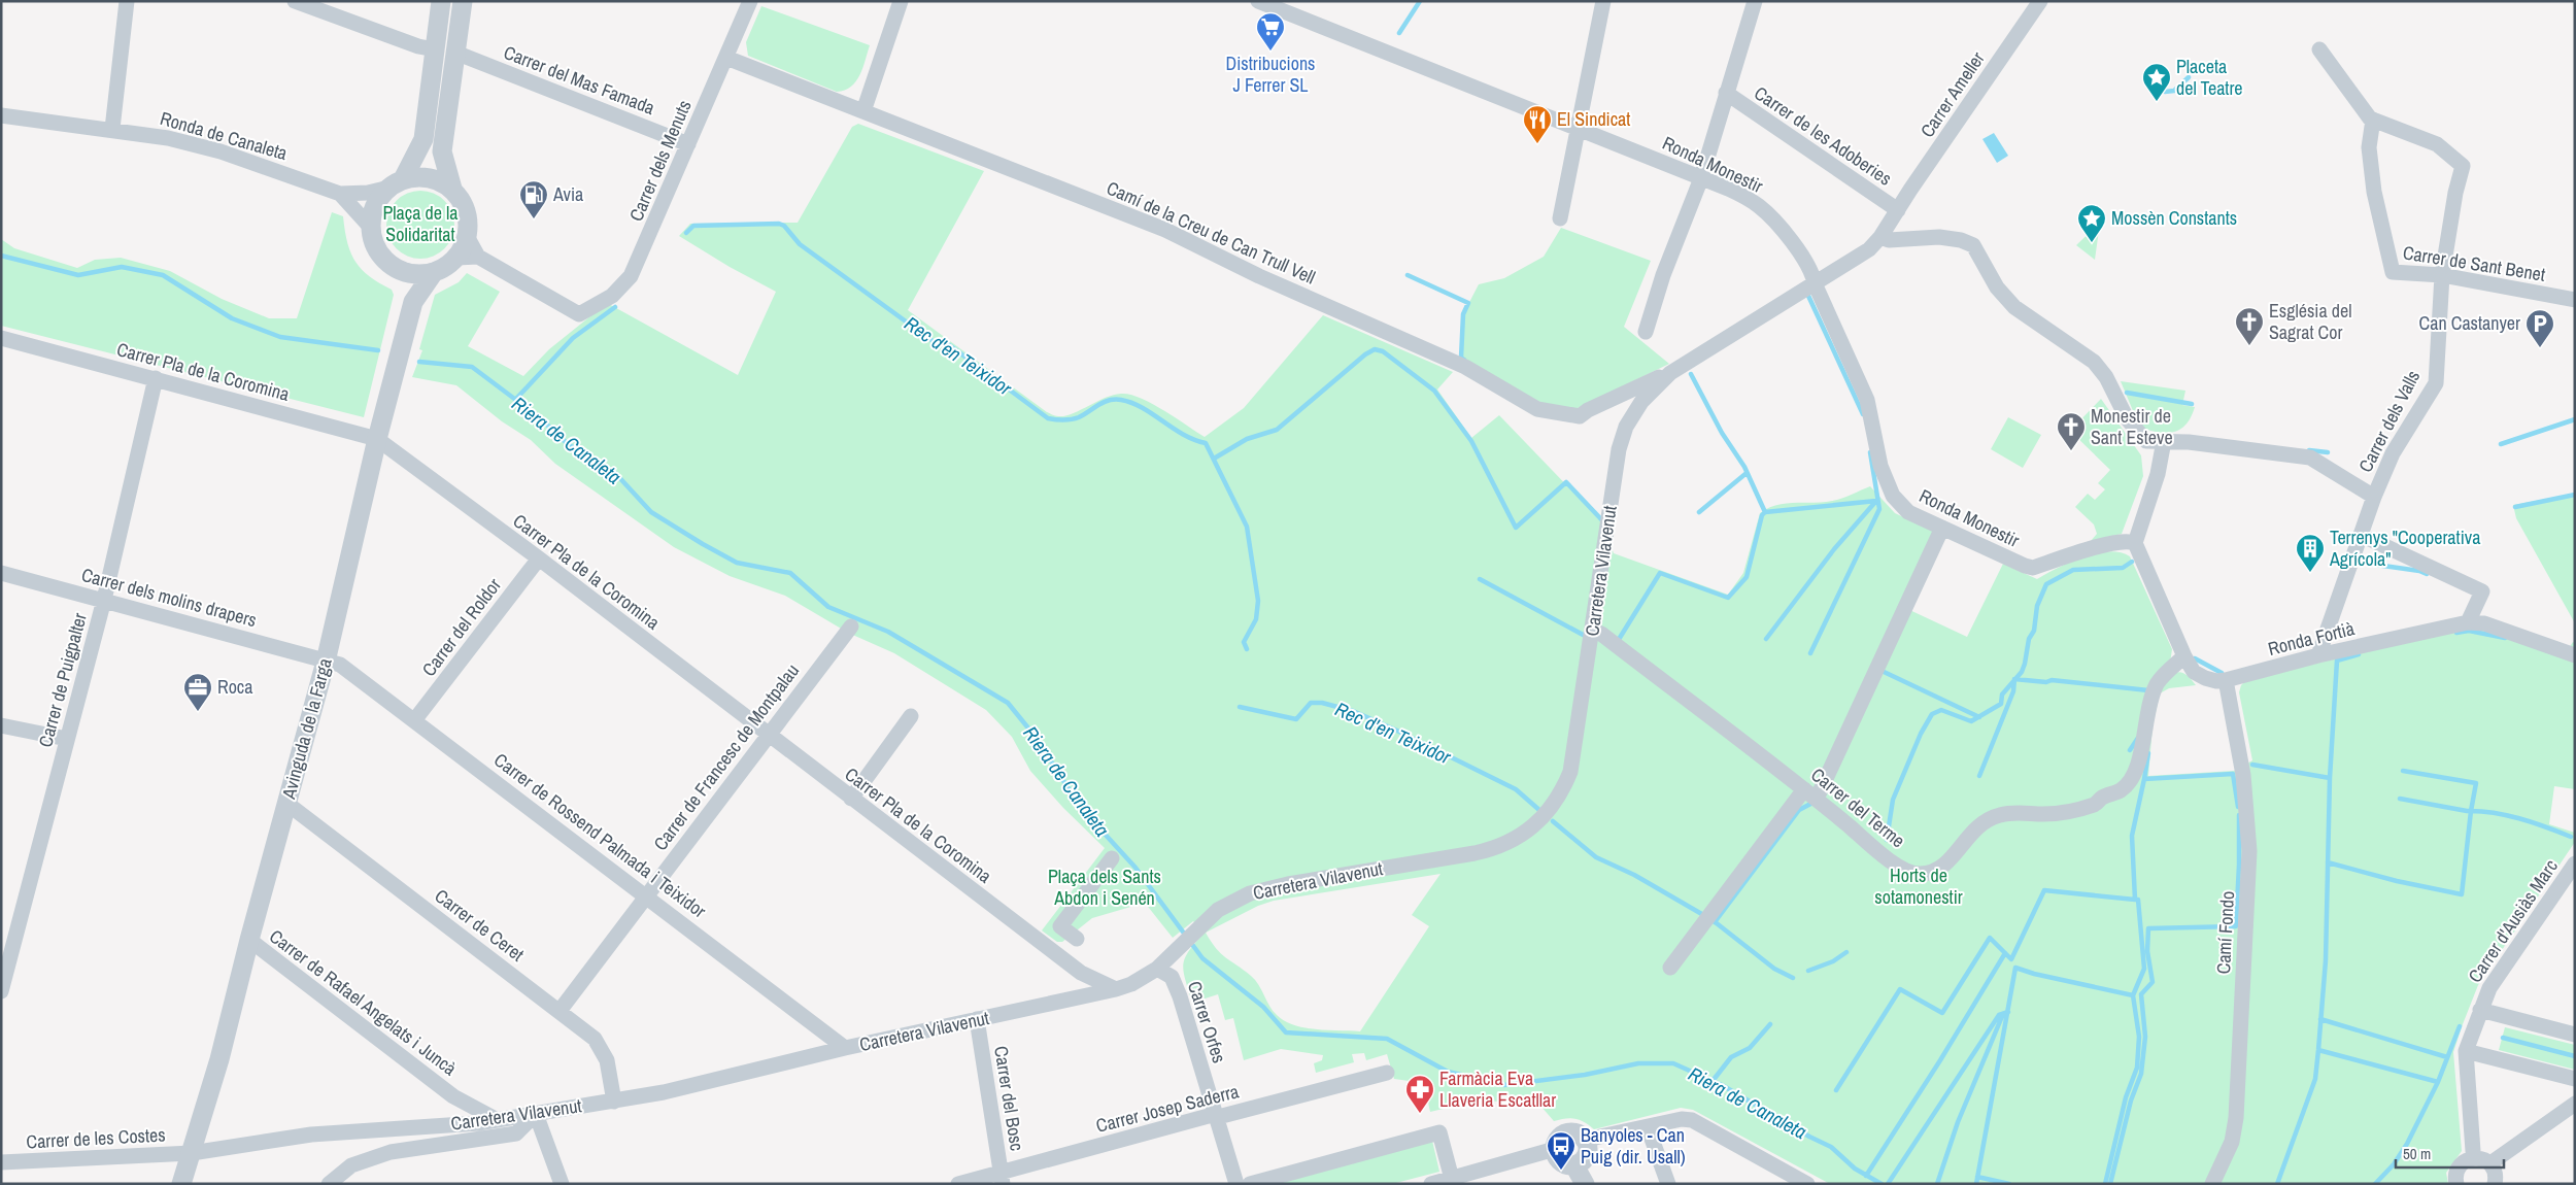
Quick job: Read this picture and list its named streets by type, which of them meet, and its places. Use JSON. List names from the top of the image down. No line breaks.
{"streets":{"street":["Carrer del Mas Famada","Carrer Ameller","Ronda de Canaleta","Carrer de les Adoberies","Carrer dels Menuts","Ronda Monestir","Camí de la Creu de Can Trull Vell","Carrer de Sant Benet","Carrer Pla de la Coromina","Carrer dels Valls","Carretera Vilavenut","Carrer dels molins drapers","Carrer del Roldor","Ronda Fortià","Carrer de Puigpalter","Avinguda de la Farga","Carrer de Francesc de Montpalau","Carrer del Terme","Carrer de Rossend Palmada i Teixidor","Carrer d'Ausiàs Marc","Carrer de Ceret","Camí Fondo","Carrer de Rafael Angelats i Juncà","Carrer Orfes","Carrer del Bosc","Carrer Josep Saderra","Carrer de les Costes"]},"crossings":[["Carrer del Mas Famada","Carrer dels Menuts"],["Carrer Ameller","Carrer de les Adoberies"],["Carrer Ameller","Carretera Vilavenut"],["Ronda de Canaleta","Avinguda de la Farga"],["Carrer dels Menuts","Camí de la Creu de Can Trull Vell"],["Ronda Monestir","Carretera Vilavenut"],["Ronda Monestir","Ronda Fortià"],["Camí de la Creu de Can Trull Vell","Carretera Vilavenut"],["Carrer de Sant Benet","Carrer dels Valls"],["Carrer Pla de la Coromina","Carretera Vilavenut"],["Carrer Pla de la Coromina","Carrer del Roldor"],["Carrer Pla de la Coromina","Carrer de Puigpalter"],["Carrer Pla de la Coromina","Avinguda de la Farga"],["Carrer Pla de la Coromina","Carrer de Francesc de Montpalau"],["Carrer dels Valls","Ronda Fortià"],["Carretera Vilavenut","Avinguda de la Farga"],["Carretera Vilavenut","Carrer del Terme"],["Carretera Vilavenut","Carrer de Rossend Palmada i Teixidor"],["Carretera Vilavenut","Carrer de Ceret"],["Carretera Vilavenut","Carrer de Rafael Angelats i Juncà"],["Carretera Vilavenut","Carrer Orfes"],["Carretera Vilavenut","Carrer del Bosc"],["Carretera Vilavenut","Carrer de les Costes"],["Carrer dels molins drapers","Carrer de Puigpalter"],["Carrer dels molins drapers","Avinguda de la Farga"],["Carrer dels molins drapers","Carrer de Rossend Palmada i Teixidor"],["Carrer del Roldor","Carrer de Rossend Palmada i Teixidor"],["Ronda Fortià","Carrer del Terme"],["Ronda Fortià","Camí Fondo"],["Avinguda de la Farga","Carrer de Rossend Palmada i Teixidor"],["Avinguda de la Farga","Carrer de Ceret"],["Avinguda de la Farga","Carrer de Rafael Angelats i Juncà"],["Avinguda de la Farga","Carrer de les Costes"],["Carrer de Francesc de Montpalau","Carrer de Rossend Palmada i Teixidor"],["Carrer de Francesc de Montpalau","Carrer de Ceret"],["Carrer Orfes","Carrer Josep Saderra"],["Carrer del Bosc","Carrer Josep Saderra"]],"water":["Rec d'en Teixidor","Riera de Canaleta"],"parks":["Plaça de la Solidaritat","Horts de sotamonestir","Plaça dels Sants Abdon i Senén"],"places":{"supermarket":["Distribucions J Ferrer SL"],"place":["Placeta del Teatre","Mossèn Constants"],"restaurant":["El Sindicat"],"fuel station":["Avia"],"church":["Església del Sagrat Cor","Monestir de Sant Esteve"],"parking":["Can Castanyer"],"building":["Terrenys \"Cooperativa Agrícola\""],"office":["Roca"],"pharmacy":["Farmàcia Eva Llaveria Escatllar"],"bus stop":["Banyoles - Can Puig (dir. Usall)"]},"scale_bar":"50 m"}
